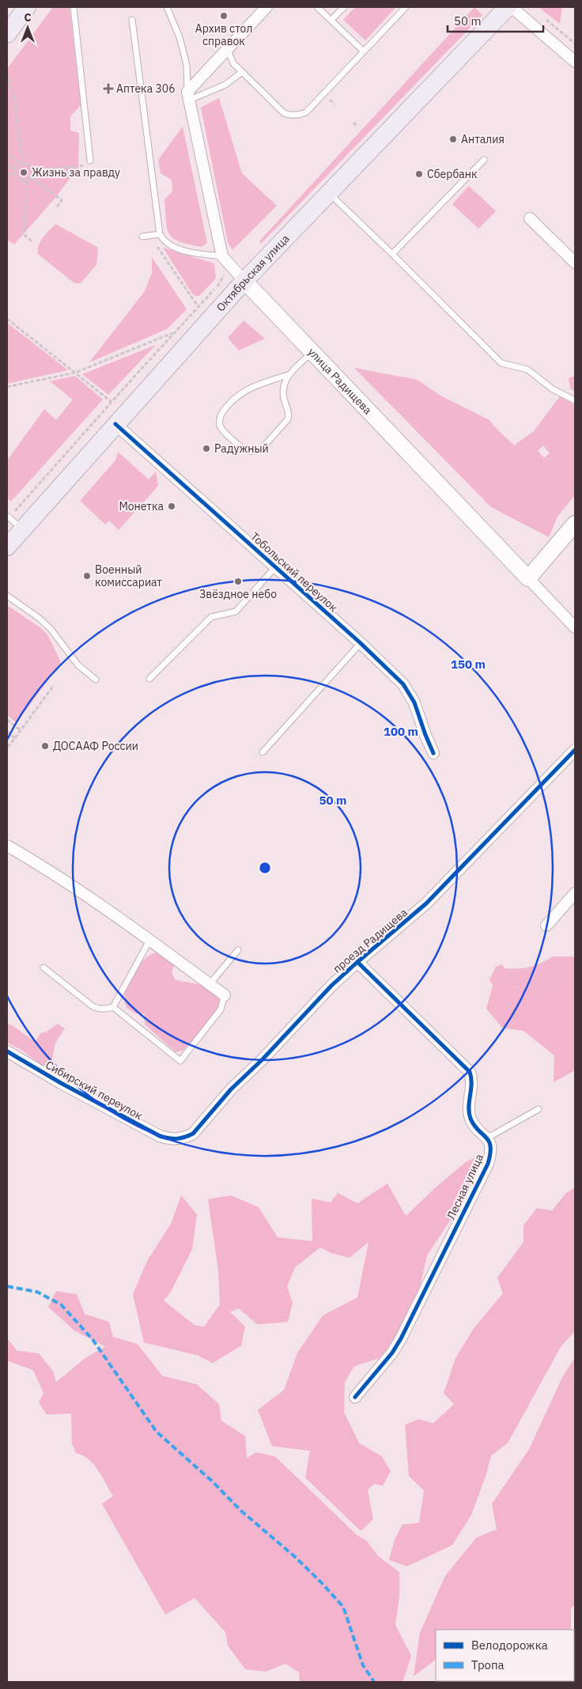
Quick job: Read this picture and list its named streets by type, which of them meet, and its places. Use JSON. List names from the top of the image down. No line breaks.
{"streets":{"main road":["Октябрьская улица","улица Радищева"],"street":["Тобольский переулок","проезд Радищева","Сибирский переулок","Лесная улица"]},"crossings":[["Октябрьская улица","улица Радищева"],["Октябрьская улица","Тобольский переулок"],["проезд Радищева","Сибирский переулок"]],"places":{"other":["Архив стол справок","Анталия","Жизнь за правду","Сбербанк","Радужный","Монетка","Военный комиссариат","Звёздное небо","ДОСААФ России"],"health":["Аптека 306"]},"legend":["Велодорожка","Тропа"],"scale_bar":"50 m","north":"top","rings":["150 m","100 m","50 m"]}
